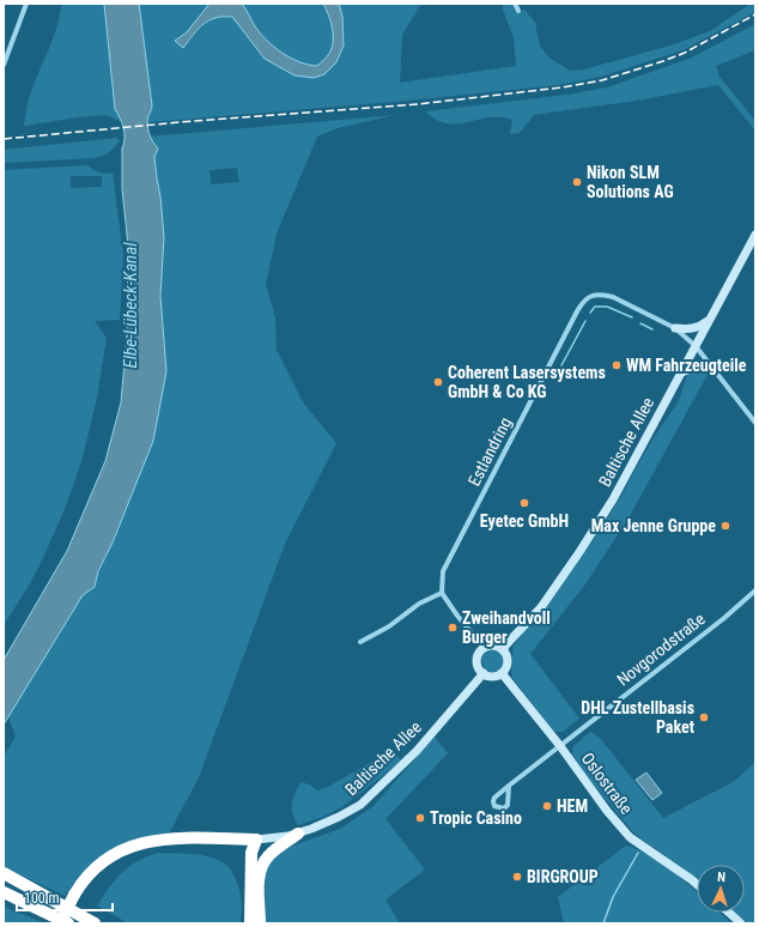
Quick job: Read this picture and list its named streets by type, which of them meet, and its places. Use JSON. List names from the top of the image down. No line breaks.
{"streets":{"main road":["Baltische Allee","Oslostraße"],"street":["Estlandring","Novgorodstraße"]},"crossings":[["Baltische Allee","Estlandring"],["Baltische Allee","Oslostraße"],["Novgorodstraße","Oslostraße"]],"water":["Elbe-Lübeck-Kanal"],"places":["Nikon SLM Solutions AG","WM Fahrzeugteile","Coherent Lasersystems GmbH & Co KG","Eyetec GmbH","Max Jenne Gruppe","Zweihandvoll Burger","DHL Zustellbasis Paket","HEM","Tropic Casino","BIRGROUP"],"scale_bar":"100 m","north":"top"}
